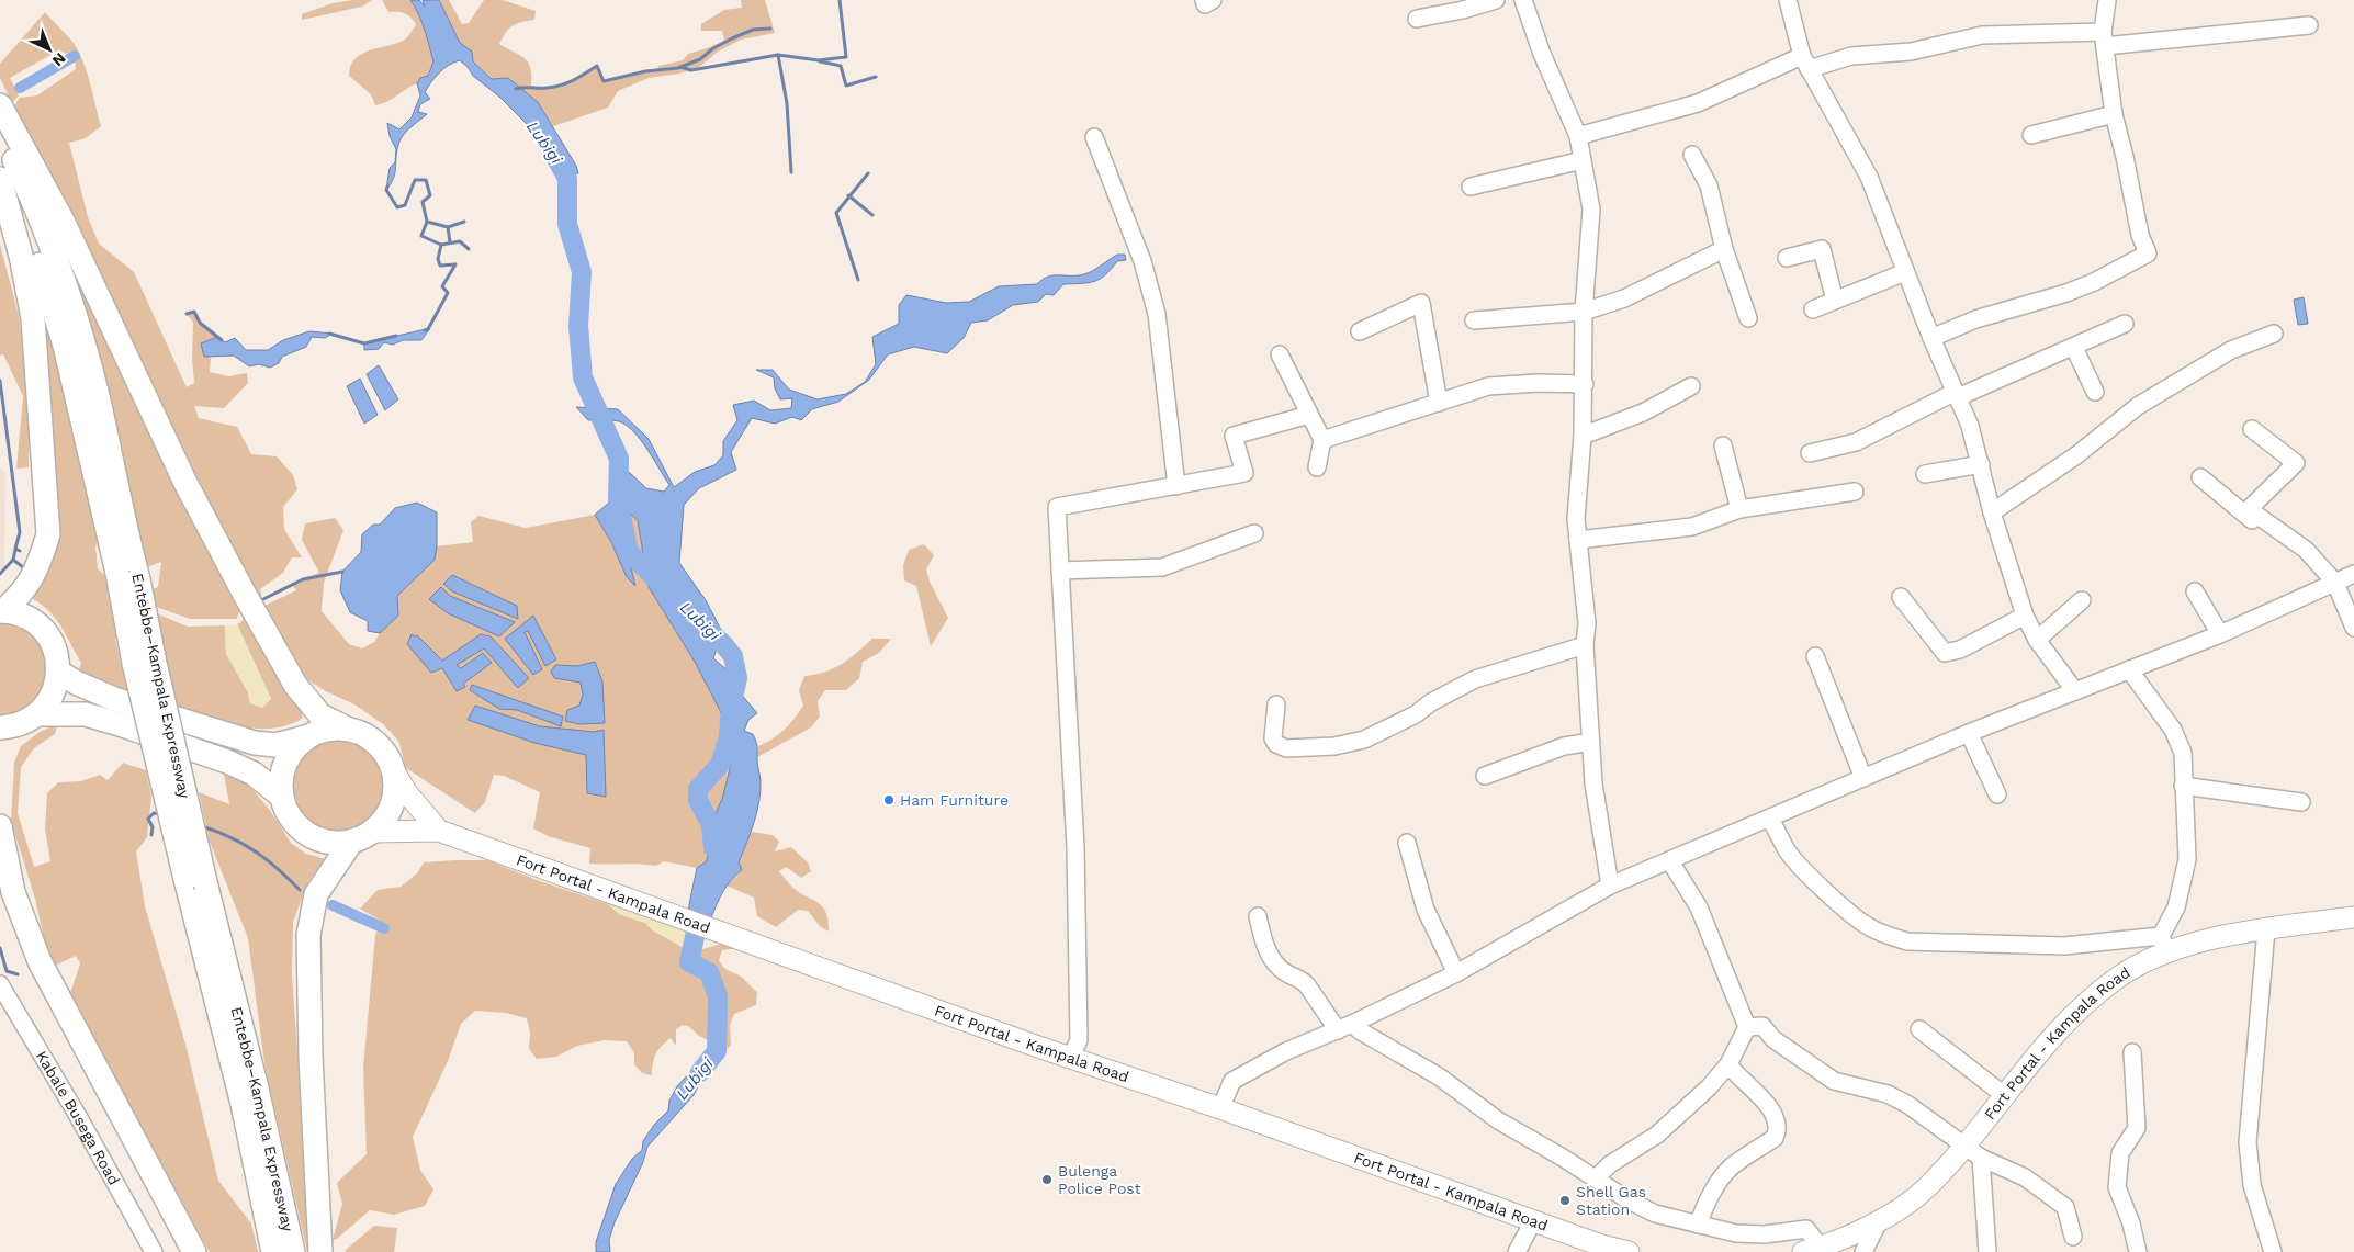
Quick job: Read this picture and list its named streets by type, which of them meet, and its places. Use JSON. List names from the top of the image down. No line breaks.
{"streets":{"highway":["Entebbe–Kampala Expressway"],"main road":["Fort Portal - Kampala Road"],"street":["Kabale Busega Road"]},"water":["Lubigi"],"places":["Ham Furniture","Bulenga Police Post","Shell Gas Station"],"north":"bottom right"}
